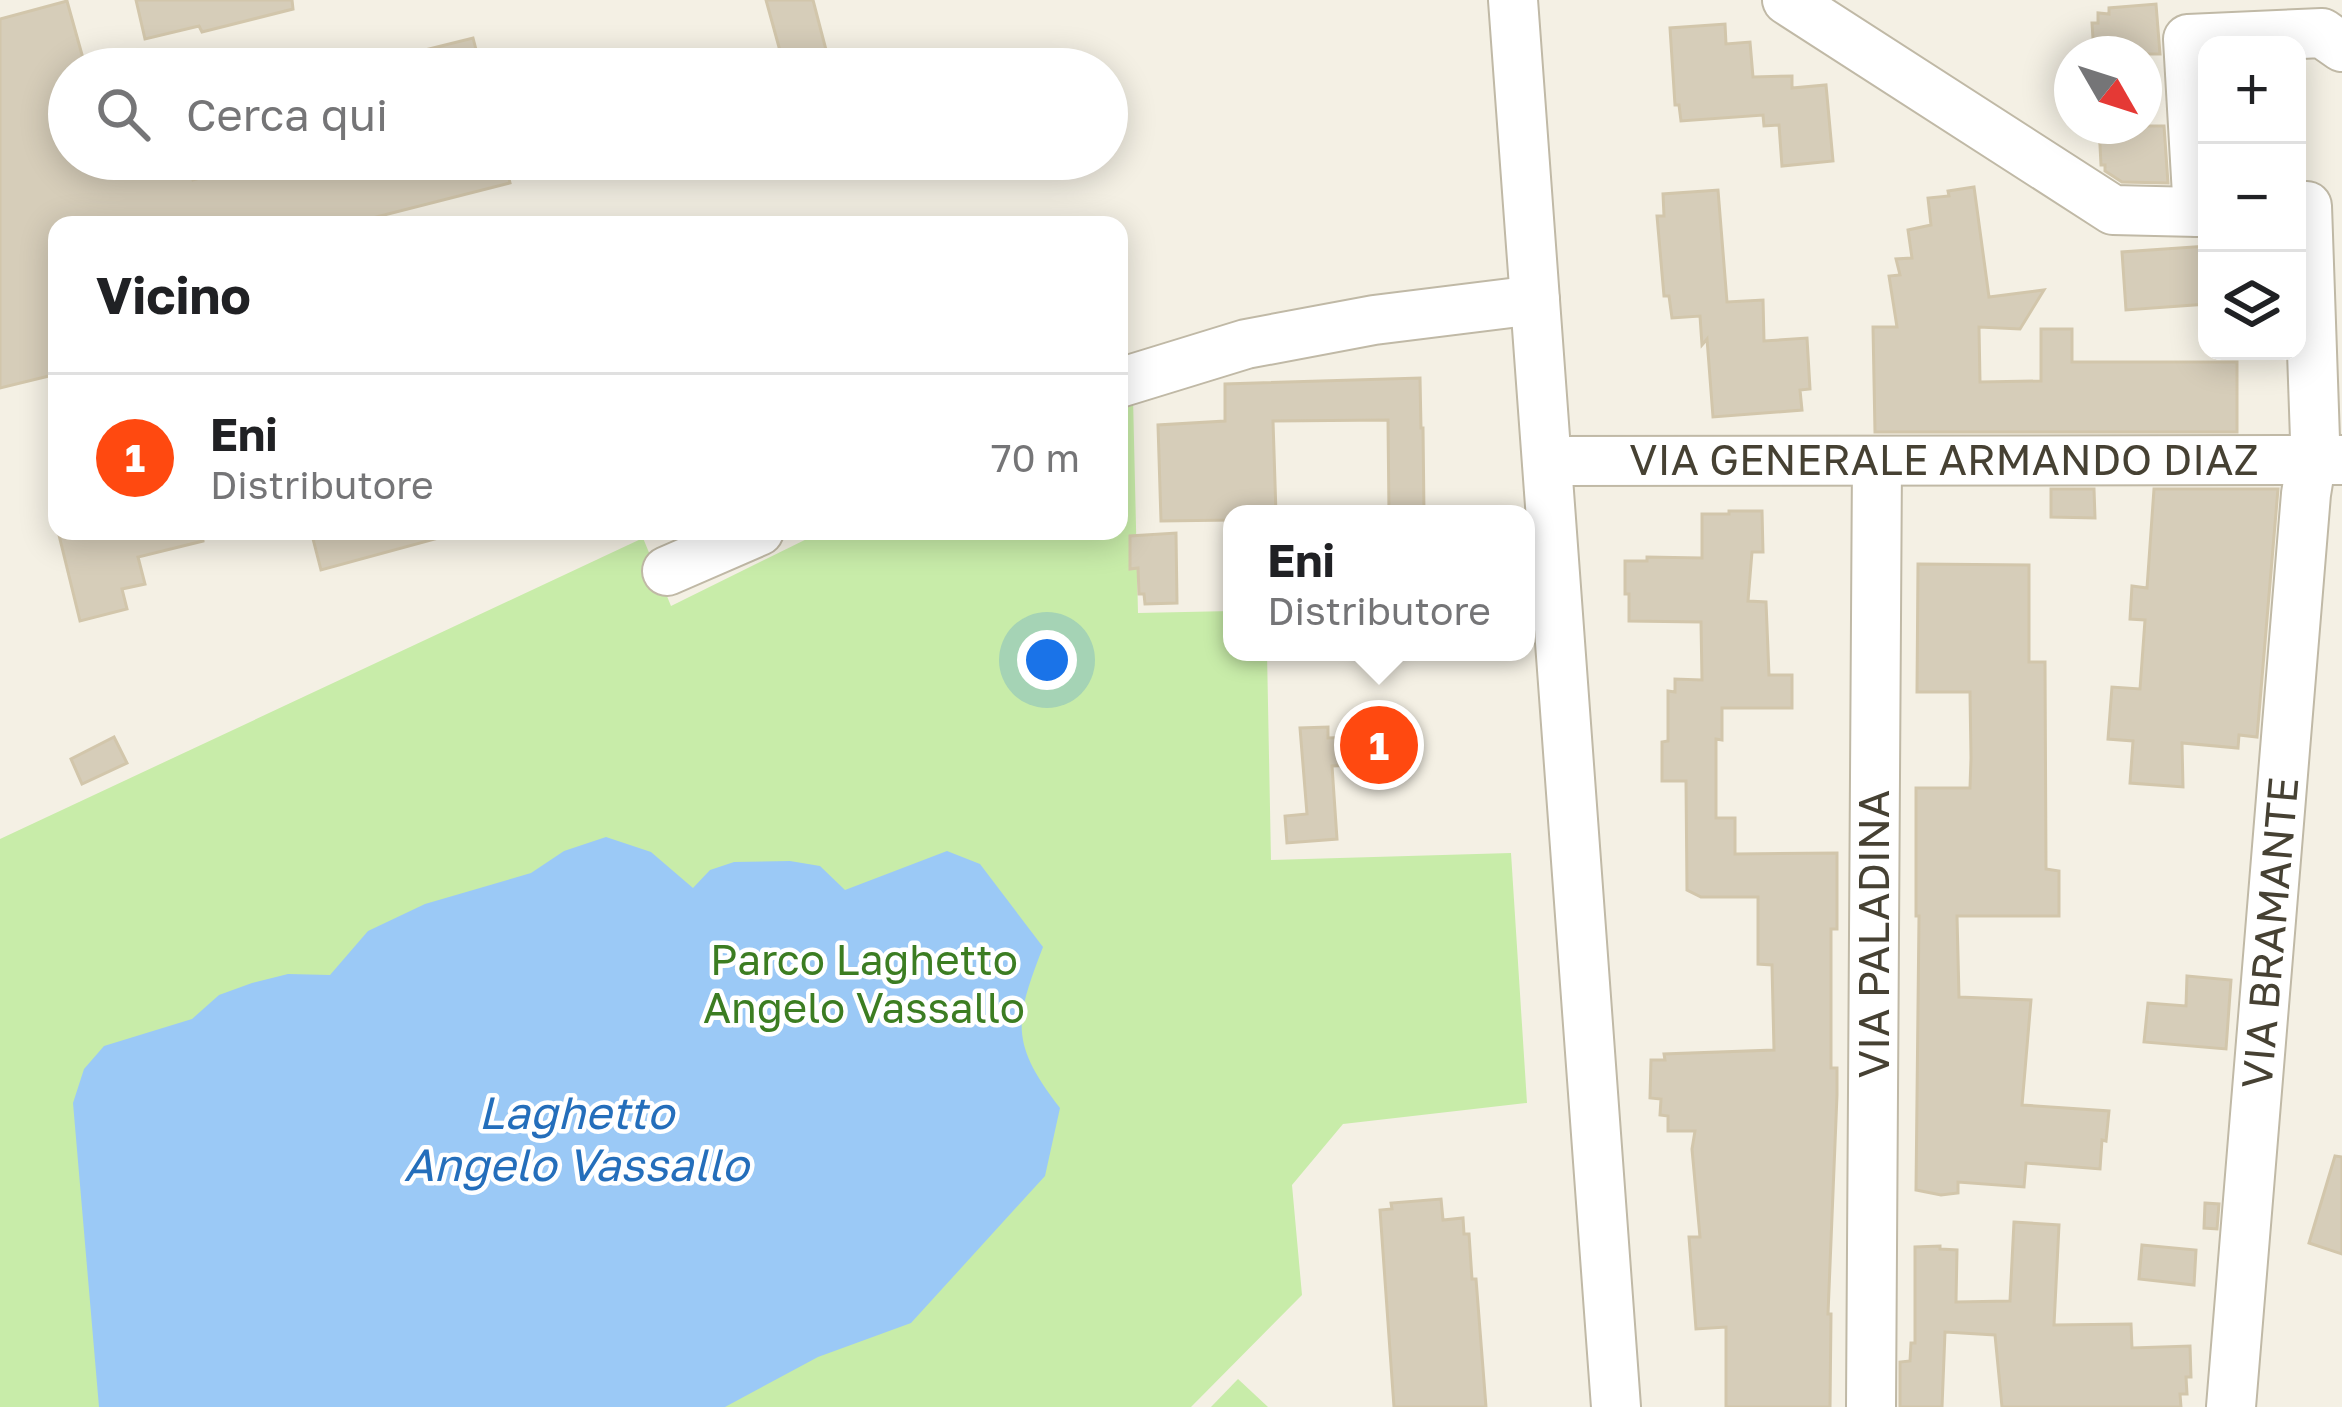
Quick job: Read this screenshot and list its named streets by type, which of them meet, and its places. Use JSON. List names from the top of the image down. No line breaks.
{"streets":{"street":["VIA GENERALE ARMANDO DIAZ","VIA BRAMANTE","VIA PALADINA"]},"crossings":[["VIA GENERALE ARMANDO DIAZ","VIA BRAMANTE"],["VIA GENERALE ARMANDO DIAZ","VIA PALADINA"]],"water":["Laghetto Angelo Vassallo"],"parks":["Parco Laghetto Angelo Vassallo"],"north":"bottom right","page":{"map_buttons":["+","−"],"search":"Cerca qui","heading":"Vicino","list":[{"mark":"1","name":"Eni","note":"Distributore","value":"70 m"}],"popup":["Eni","Distributore"],"pins":"1"}}
